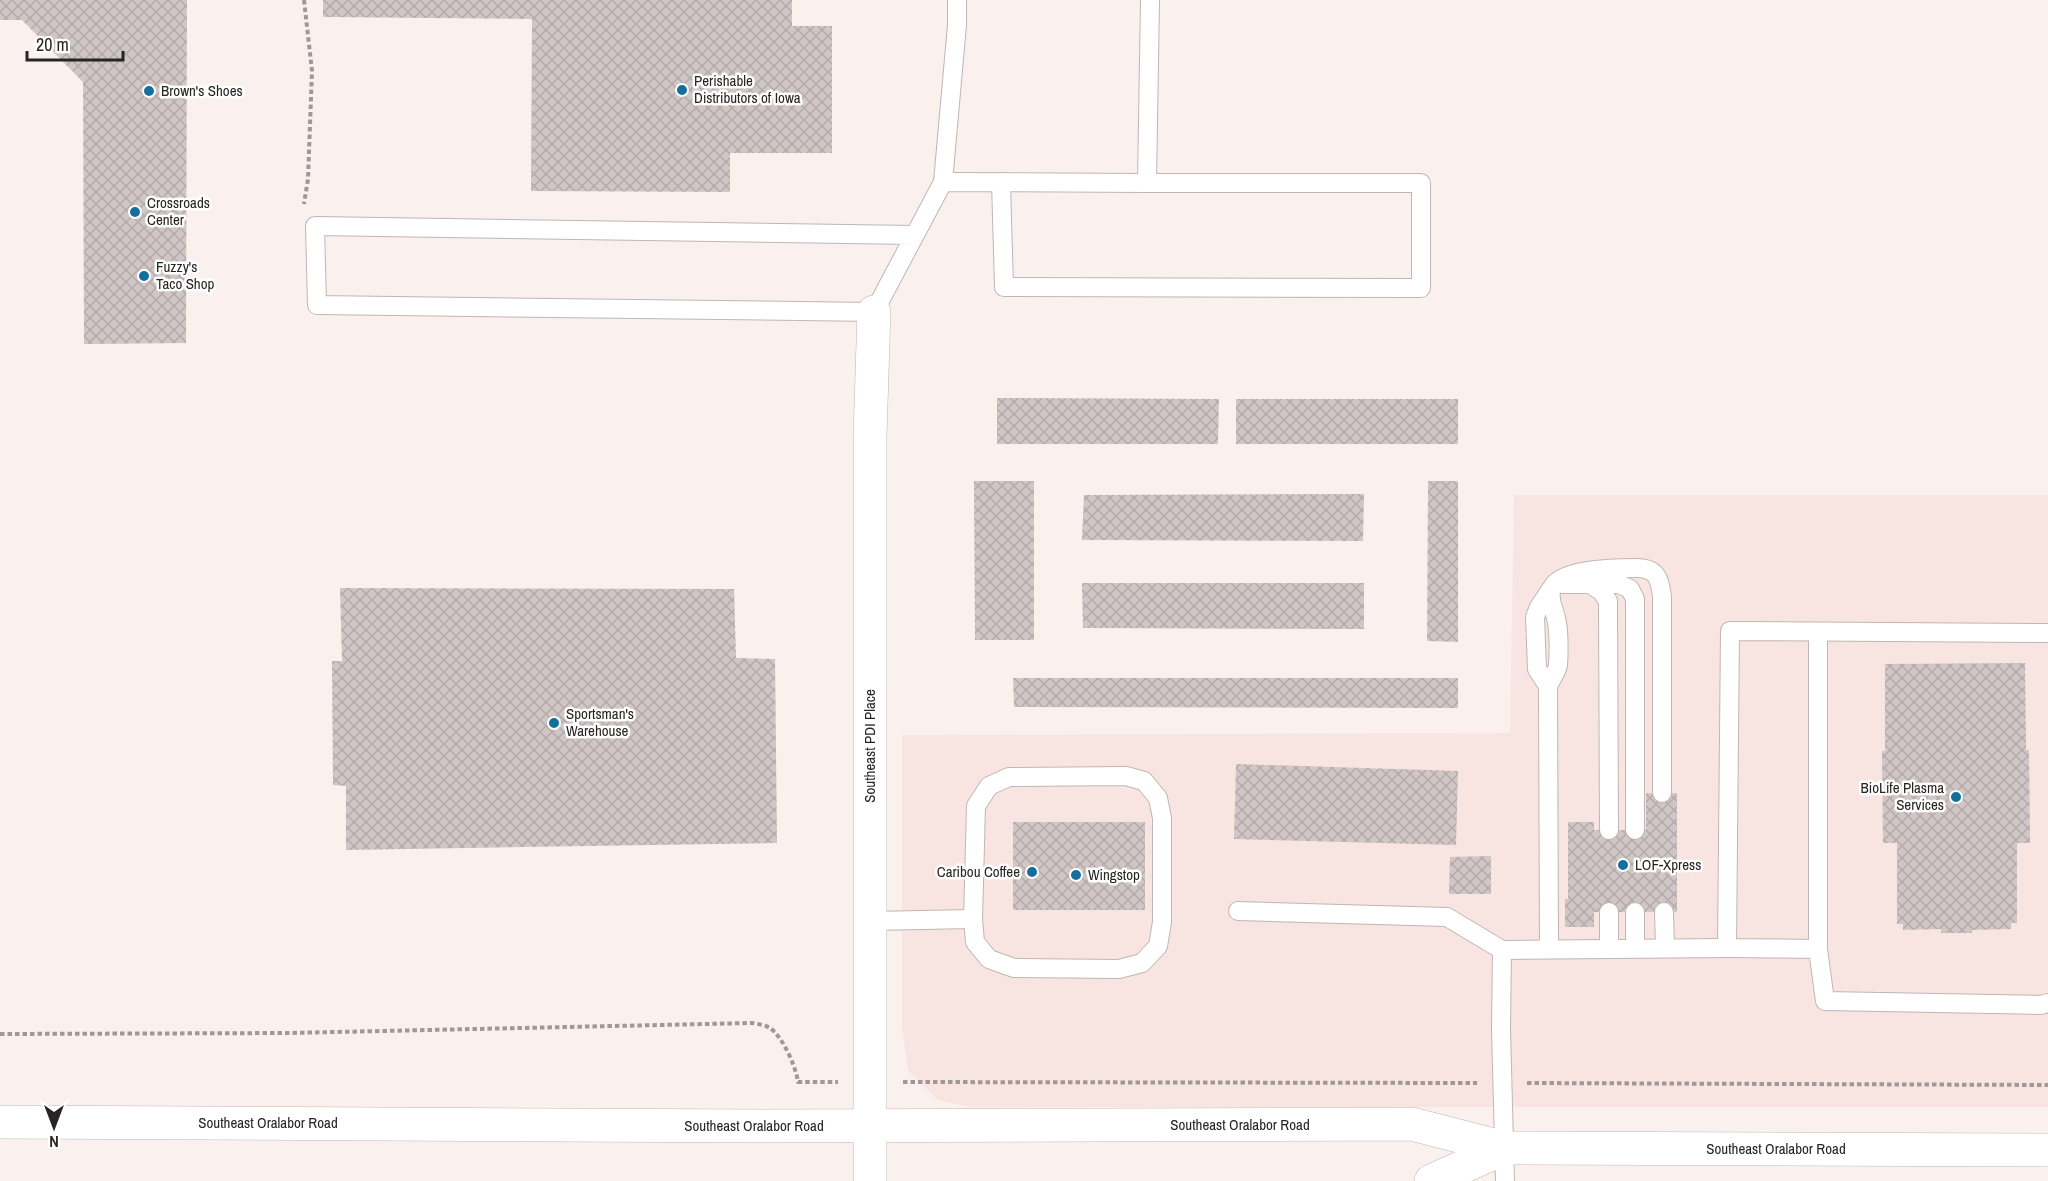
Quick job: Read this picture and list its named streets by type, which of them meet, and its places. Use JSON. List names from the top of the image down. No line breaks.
{"streets":{"main road":["Southeast PDI Place","Southeast Oralabor Road"]},"crossings":[["Southeast PDI Place","Southeast Oralabor Road"]],"places":["Perishable Distributors of Iowa","Brown's Shoes","Crossroads Center","Fuzzy's Taco Shop","Sportsman's Warehouse","BioLife Plasma Services","LOF-Xpress","Caribou Coffee","Wingstop"],"scale_bar":"20 m","north":"bottom"}
